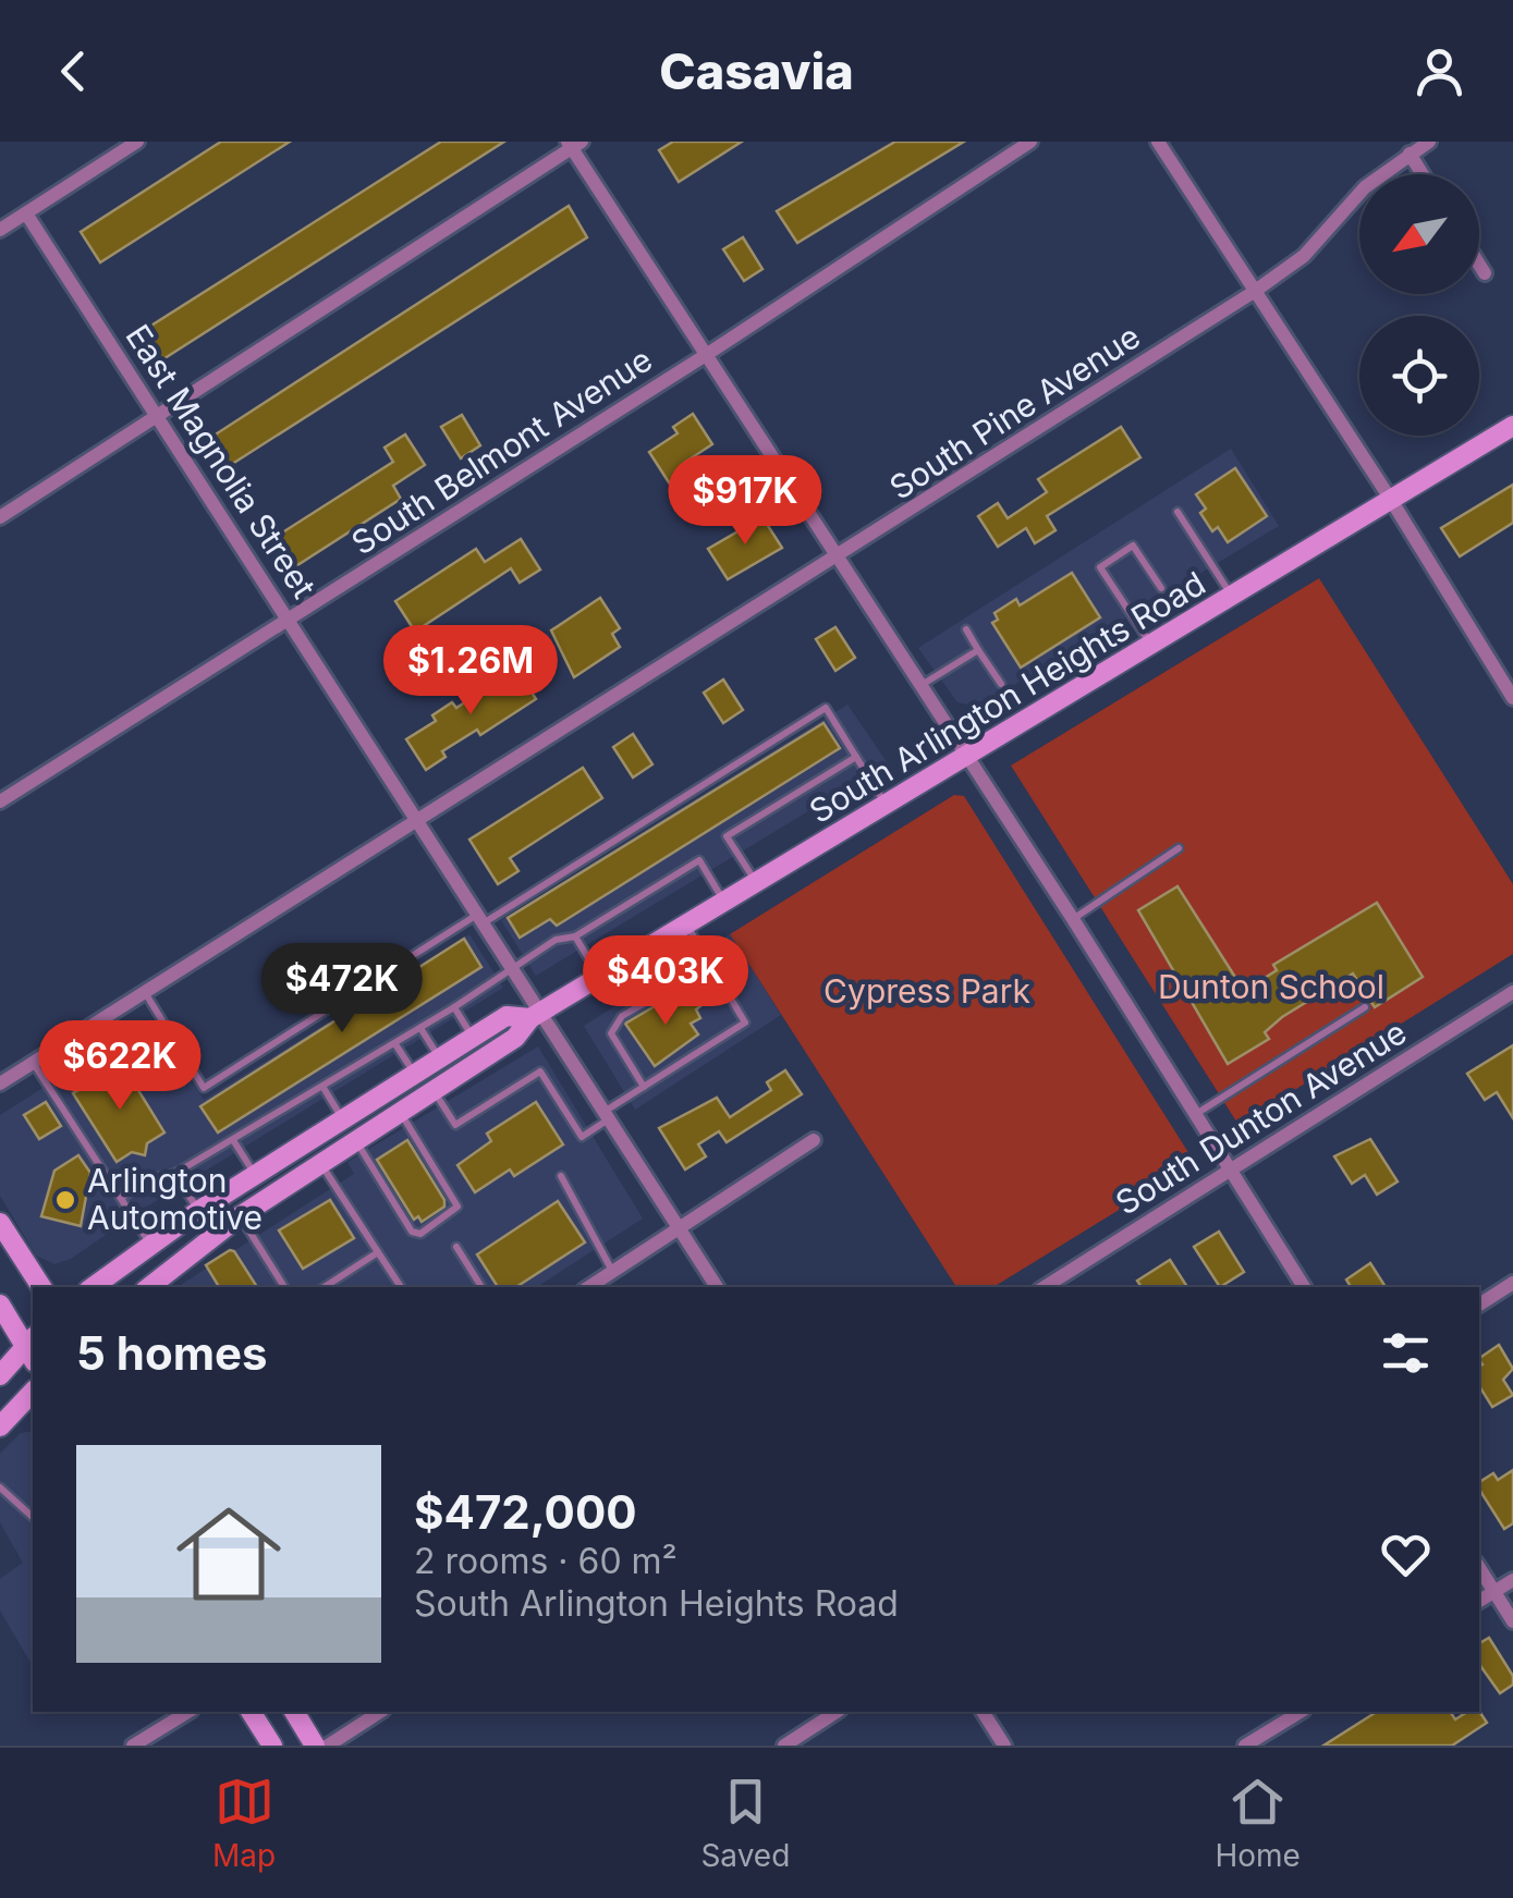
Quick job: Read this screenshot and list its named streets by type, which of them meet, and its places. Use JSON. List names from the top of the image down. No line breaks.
{"streets":{"main road":["South Arlington Heights Road"],"street":["South Pine Avenue","South Belmont Avenue","East Magnolia Street","South Dunton Avenue"]},"crossings":[["South Pine Avenue","East Magnolia Street"],["South Belmont Avenue","East Magnolia Street"],["East Magnolia Street","South Arlington Heights Road"]],"parks":["Dunton School","Cypress Park"],"places":["Arlington Automotive"],"north":"bottom left","page":{"header":"Casavia","price":["$917K","$1.26M","$403K","$472K","$622K"],"heading":"5 homes","list":[{"name":"$472,000","note":"2 rooms · 60 m² · South Arlington Heights Road"}],"tabs":["Map","Saved","Home"]}}
